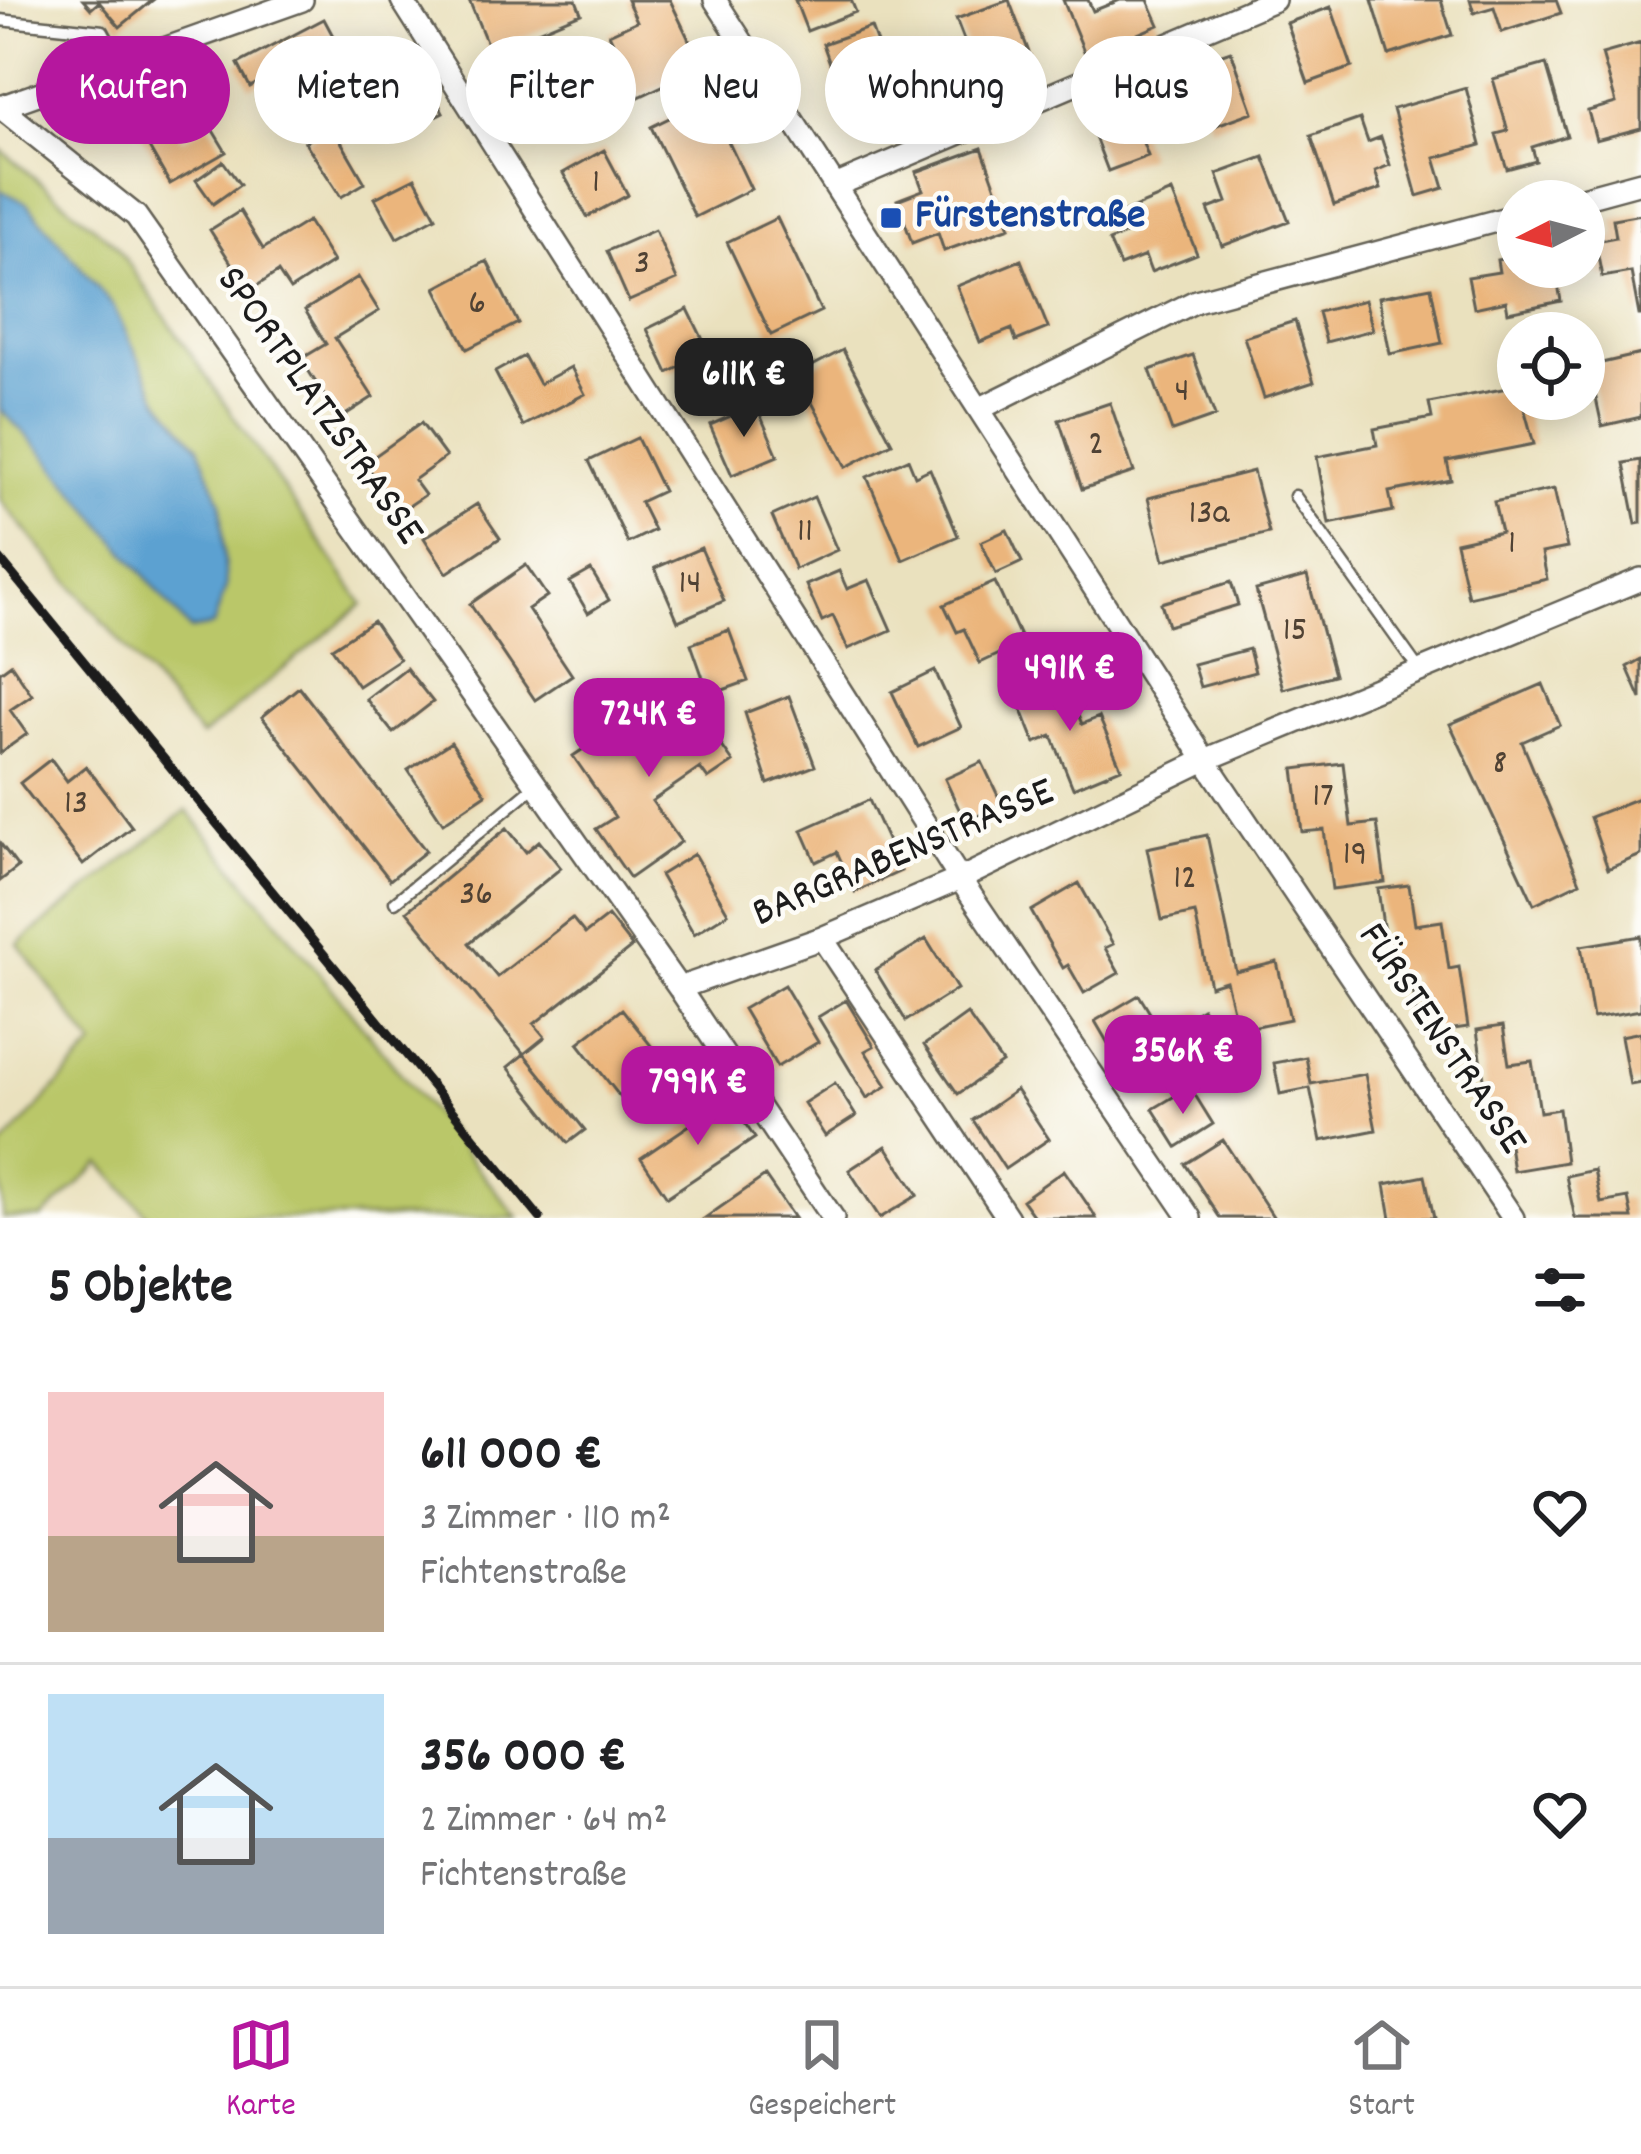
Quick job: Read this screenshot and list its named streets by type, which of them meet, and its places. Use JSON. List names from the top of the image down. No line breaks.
{"streets":{"street":["SPORTPLATZSTRASSE","BARGRABENSTRASSE","FÜRSTENSTRASSE"]},"crossings":[["SPORTPLATZSTRASSE","BARGRABENSTRASSE"],["BARGRABENSTRASSE","FÜRSTENSTRASSE"]],"places":{"transit":["Fürstenstraße"]},"house_numbers":["1","3","6","4","2","13a","11","1","14","15","8","17","13","19","12","36"],"north":"left","page":{"chip":["Kaufen","Mieten","Filter","Neu","Wohnung","Haus"],"price":["611K €","491K €","724K €","356K €","799K €"],"heading":"5 Objekte","list":[{"name":"611 000 €","note":"3 Zimmer · 110 m² · Fichtenstraße"},{"name":"356 000 €","note":"2 Zimmer · 64 m² · Fichtenstraße"}],"tabs":["Karte","Gespeichert","Start"]}}
